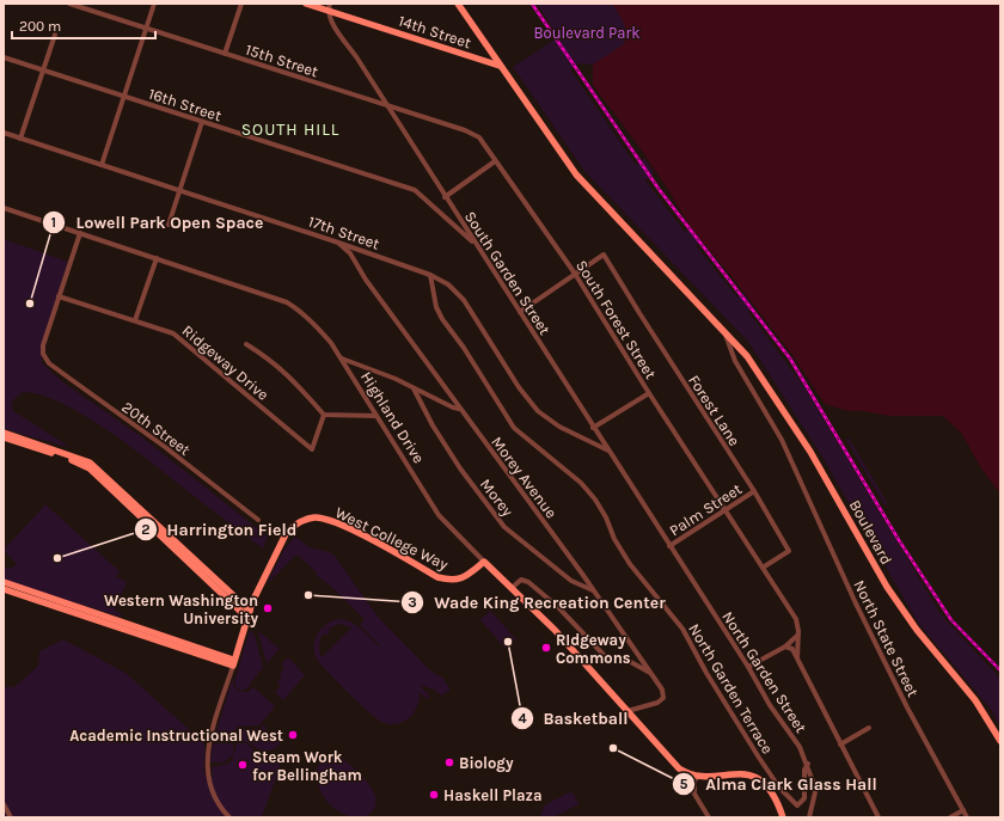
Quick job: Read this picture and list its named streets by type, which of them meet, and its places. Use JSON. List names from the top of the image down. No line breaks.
{"streets":{"main road":["14th Street","Highland Drive","Boulevard","West College Way"],"street":["15th Street","16th Street","17th Street","South Garden Street","South Forest Street","Ridgeway Drive","Forest Lane","20th Street","Morey Avenue","Morey","Palm Street","North State Street","North Garden Street","North Garden Terrace"]},"crossings":[["14th Street","South Garden Street"],["14th Street","Boulevard"],["15th Street","South Garden Street"],["15th Street","South Forest Street"],["16th Street","South Garden Street"],["17th Street","South Garden Street"],["17th Street","Morey Avenue"],["17th Street","North Garden Terrace"],["South Garden Street","Palm Street"],["South Garden Street","North Garden Street"],["South Forest Street","Forest Lane"],["South Forest Street","Palm Street"],["Ridgeway Drive","20th Street"],["Forest Lane","Palm Street"],["Highland Drive","Morey Avenue"],["Highland Drive","West College Way"],["Morey Avenue","Morey"],["Palm Street","North Garden Street"],["Boulevard","North State Street"],["North Garden Street","North Garden Terrace"]],"districts":["SOUTH HILL"],"parks":["Boulevard Park"],"places":["Lowell Park Open Space","Harrington Field","Wade King Recreation Center","Western Washington University","Basketball","RIdgeway Commons","Academic Instructional West","Alma Clark Glass Hall","Biology","Steam Work for Bellingham","Haskell Plaza"],"scale_bar":"200 m"}
